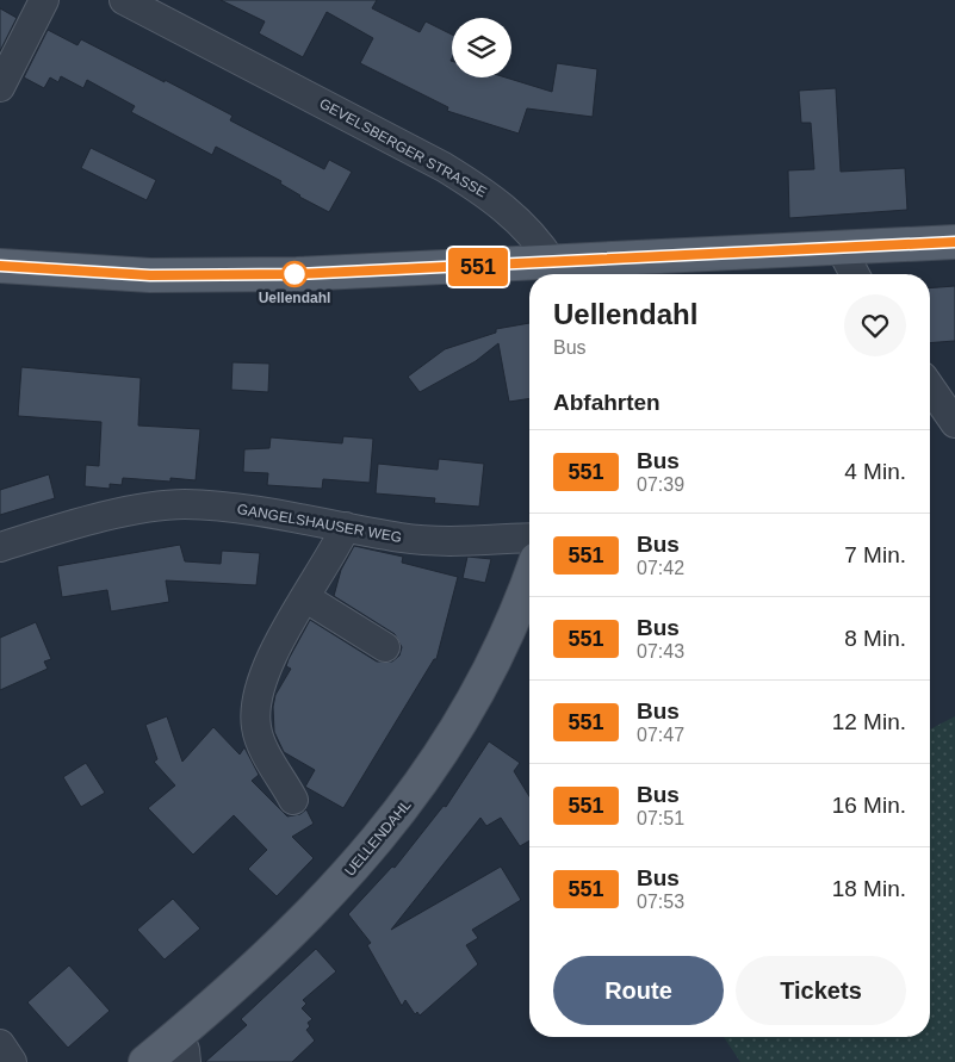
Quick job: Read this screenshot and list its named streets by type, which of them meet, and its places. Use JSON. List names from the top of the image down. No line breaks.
{"streets":{"main road":["UELLENDAHL"],"street":["GEVELSBERGER STRASSE","GANGELSHAUSER WEG"]},"places":["Uellendahl"],"lines":["bus line 551"],"page":{"on_map":"551","heading":[["Uellendahl","Bus"],"Abfahrten"],"list":[{"mark":"551","name":"Bus","note":"07:39","value":"4 Min."},{"mark":"551","name":"Bus","note":"07:42","value":"7 Min."},{"mark":"551","name":"Bus","note":"07:43","value":"8 Min."},{"mark":"551","name":"Bus","note":"07:47","value":"12 Min."},{"mark":"551","name":"Bus","note":"07:51","value":"16 Min."},{"mark":"551","name":"Bus","note":"07:53","value":"18 Min."}],"buttons":["Route","Tickets"]}}
